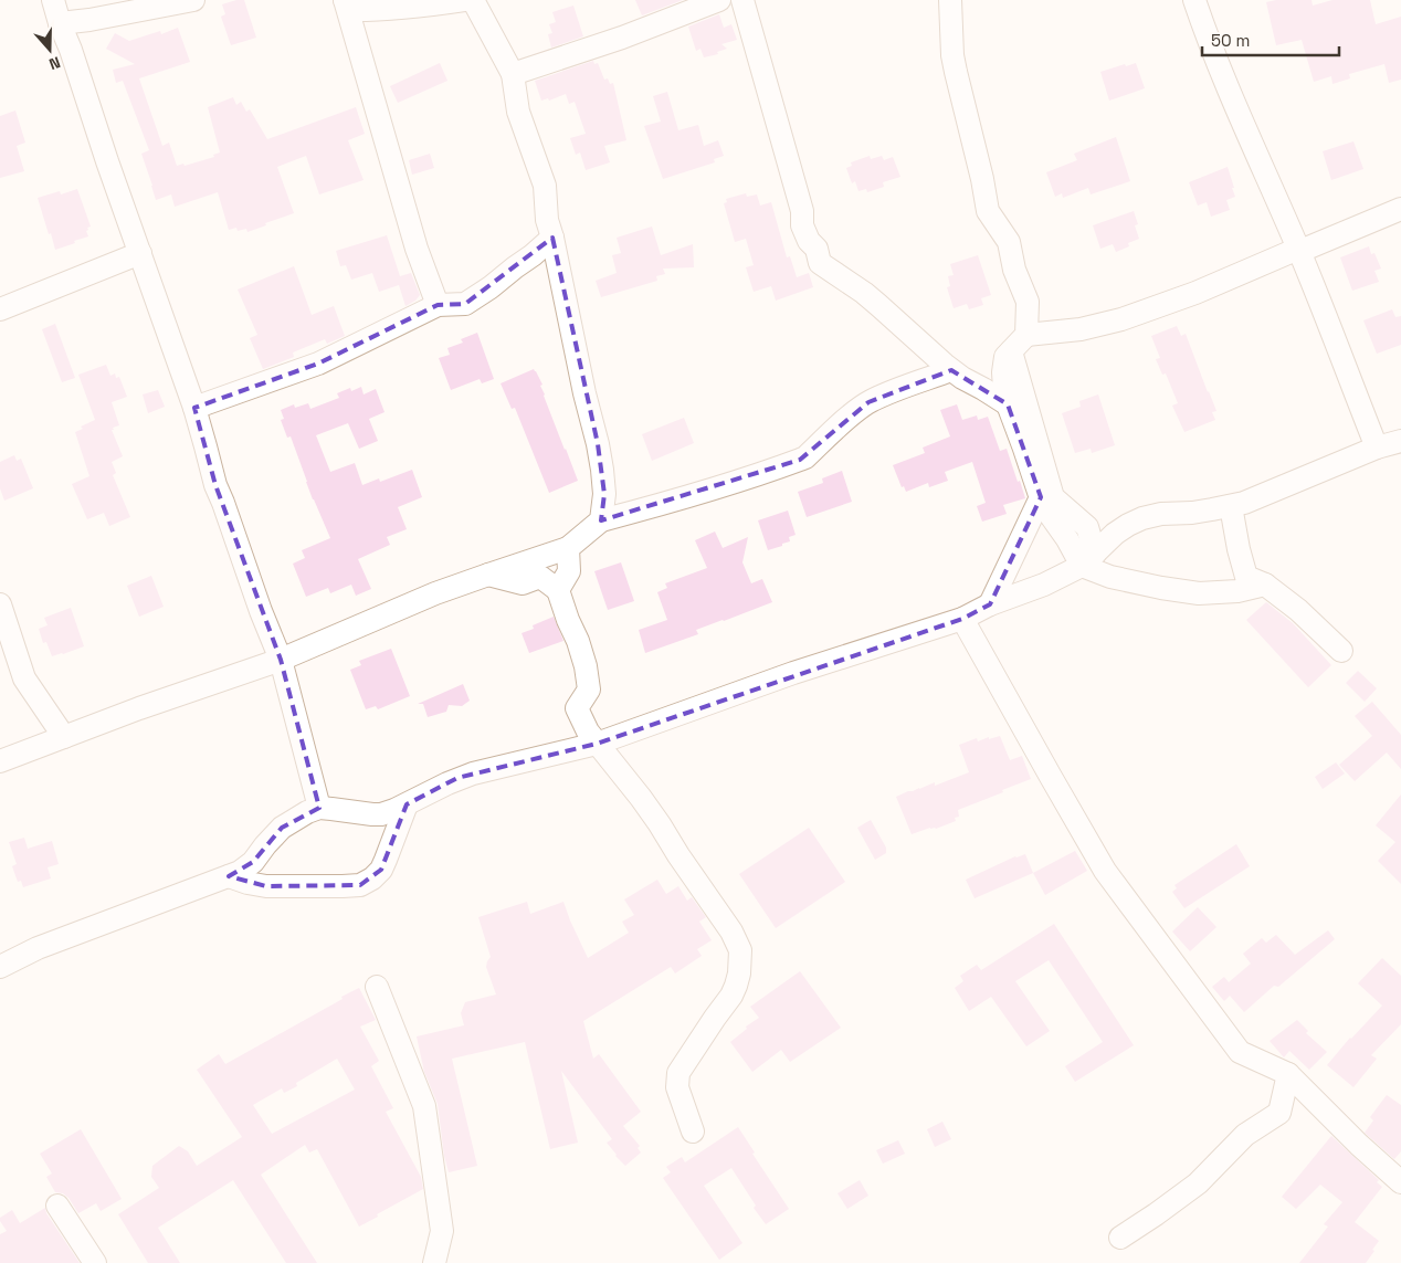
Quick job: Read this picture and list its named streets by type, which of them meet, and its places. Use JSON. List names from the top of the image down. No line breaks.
{"scale_bar":"50 m","north":"bottom"}
